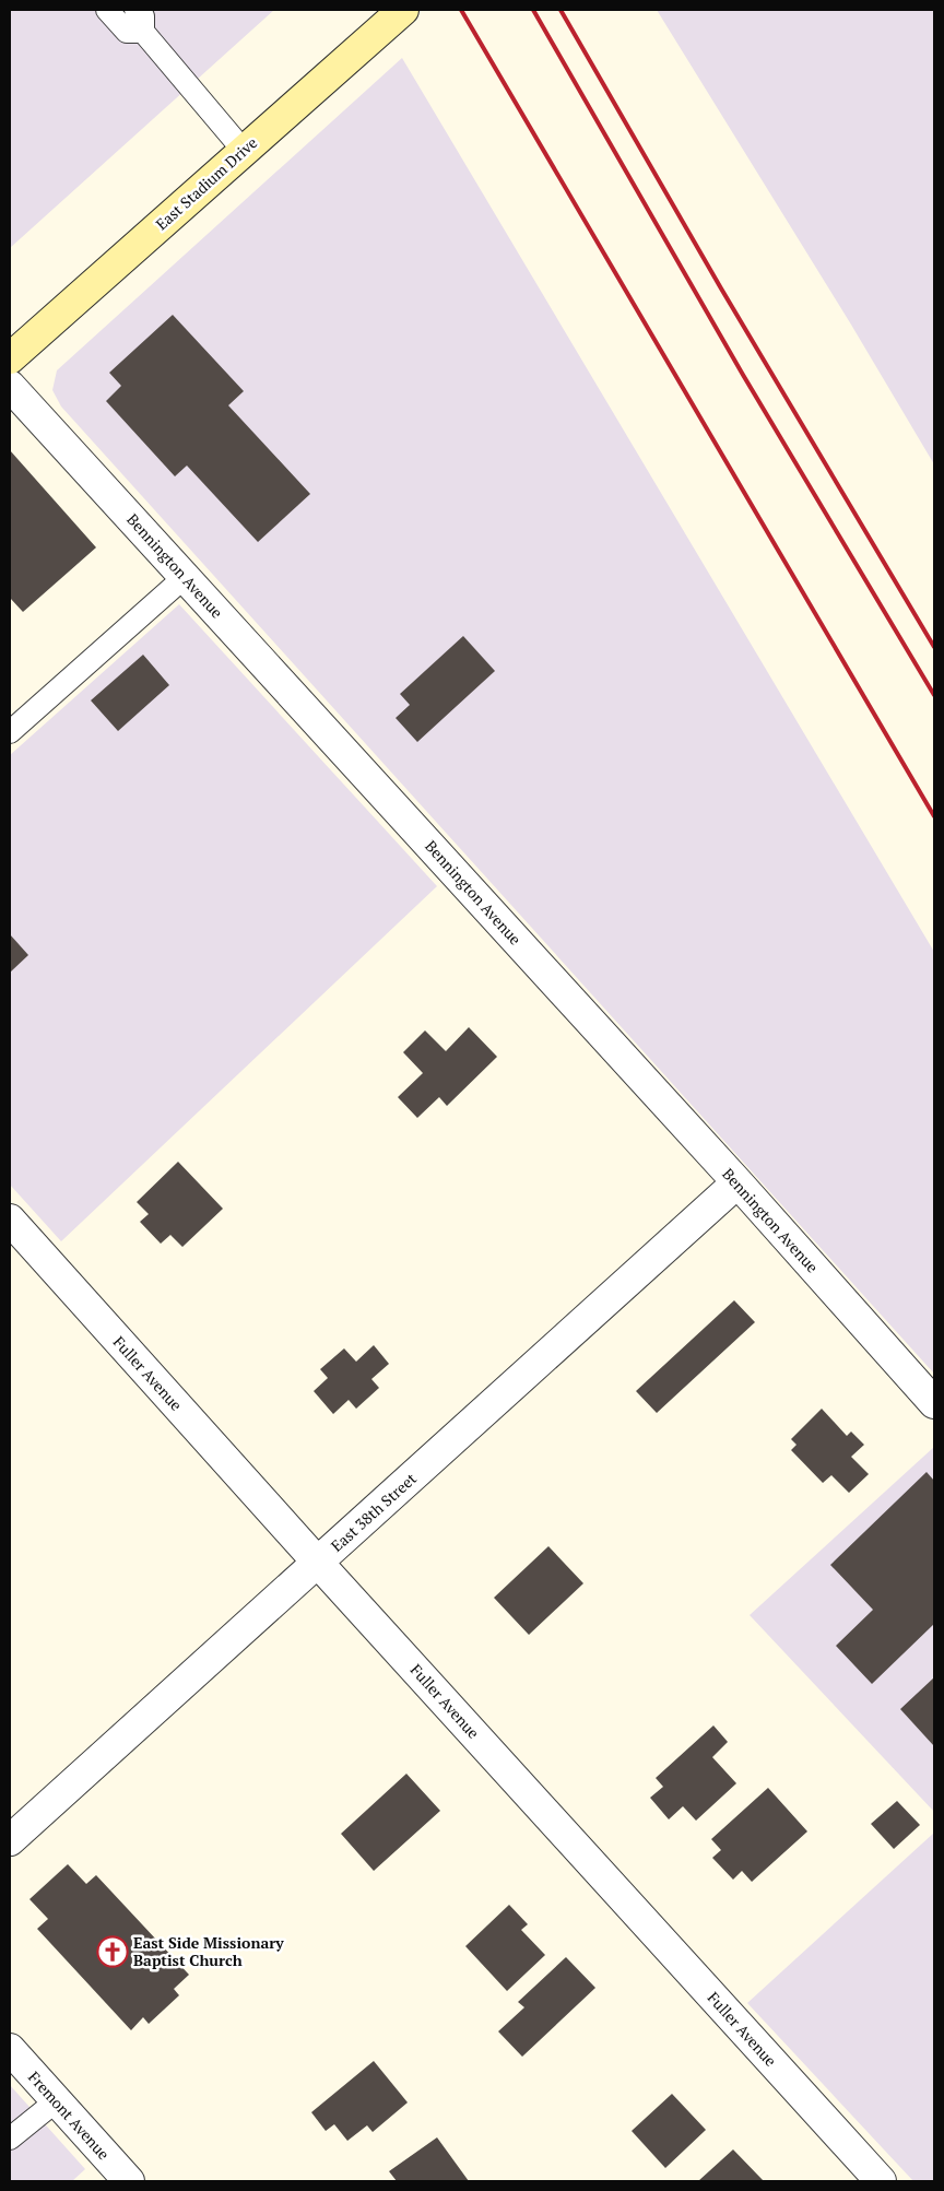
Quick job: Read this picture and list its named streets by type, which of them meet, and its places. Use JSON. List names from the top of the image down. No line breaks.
{"streets":{"main road":["East Stadium Drive"],"street":["Bennington Avenue","Fuller Avenue","East 38th Street","Fremont Avenue"]},"crossings":[["Bennington Avenue","East 38th Street"],["Fuller Avenue","East 38th Street"]],"places":{"church":["East Side Missionary Baptist Church"]}}
